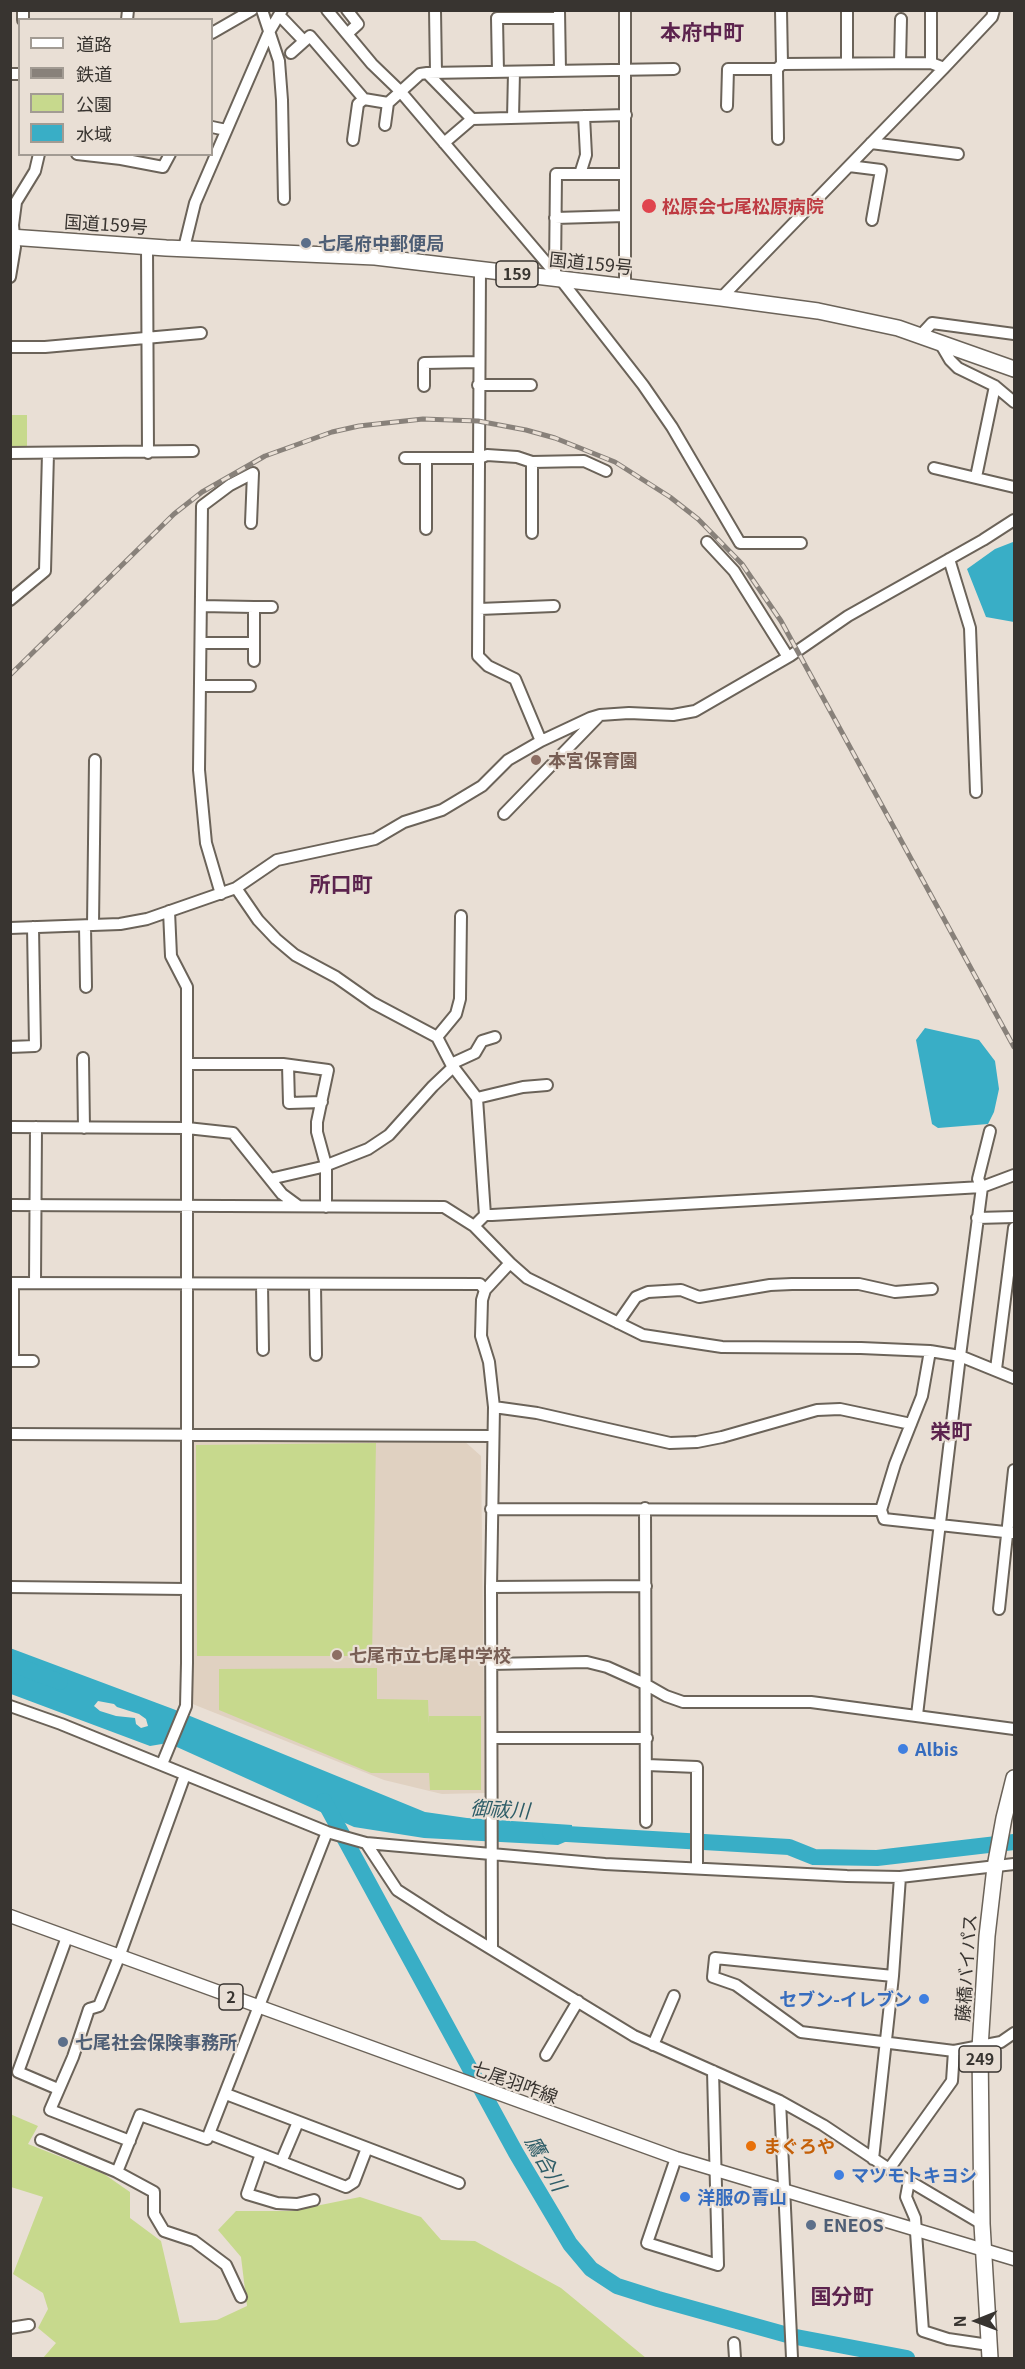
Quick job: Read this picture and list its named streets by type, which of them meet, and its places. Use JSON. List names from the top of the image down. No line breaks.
{"streets":{"highway":["国道159号","159","藤橋バイパス","249"],"main road":["2","七尾羽咋線"]},"crossings":[["藤橋バイパス","七尾羽咋線"]],"districts":["本府中町","所口町","栄町","国分町"],"water":["御祓川","鷹合川"],"places":["松原会七尾松原病院","七尾府中郵便局","本宮保育園","七尾市立七尾中学校","Albis","セブン-イレブン","七尾社会保険事務所","まぐろや","マツモトキヨシ","洋服の青山","ENEOS"],"legend":["道路","鉄道","公園","水域"],"north":"left"}
